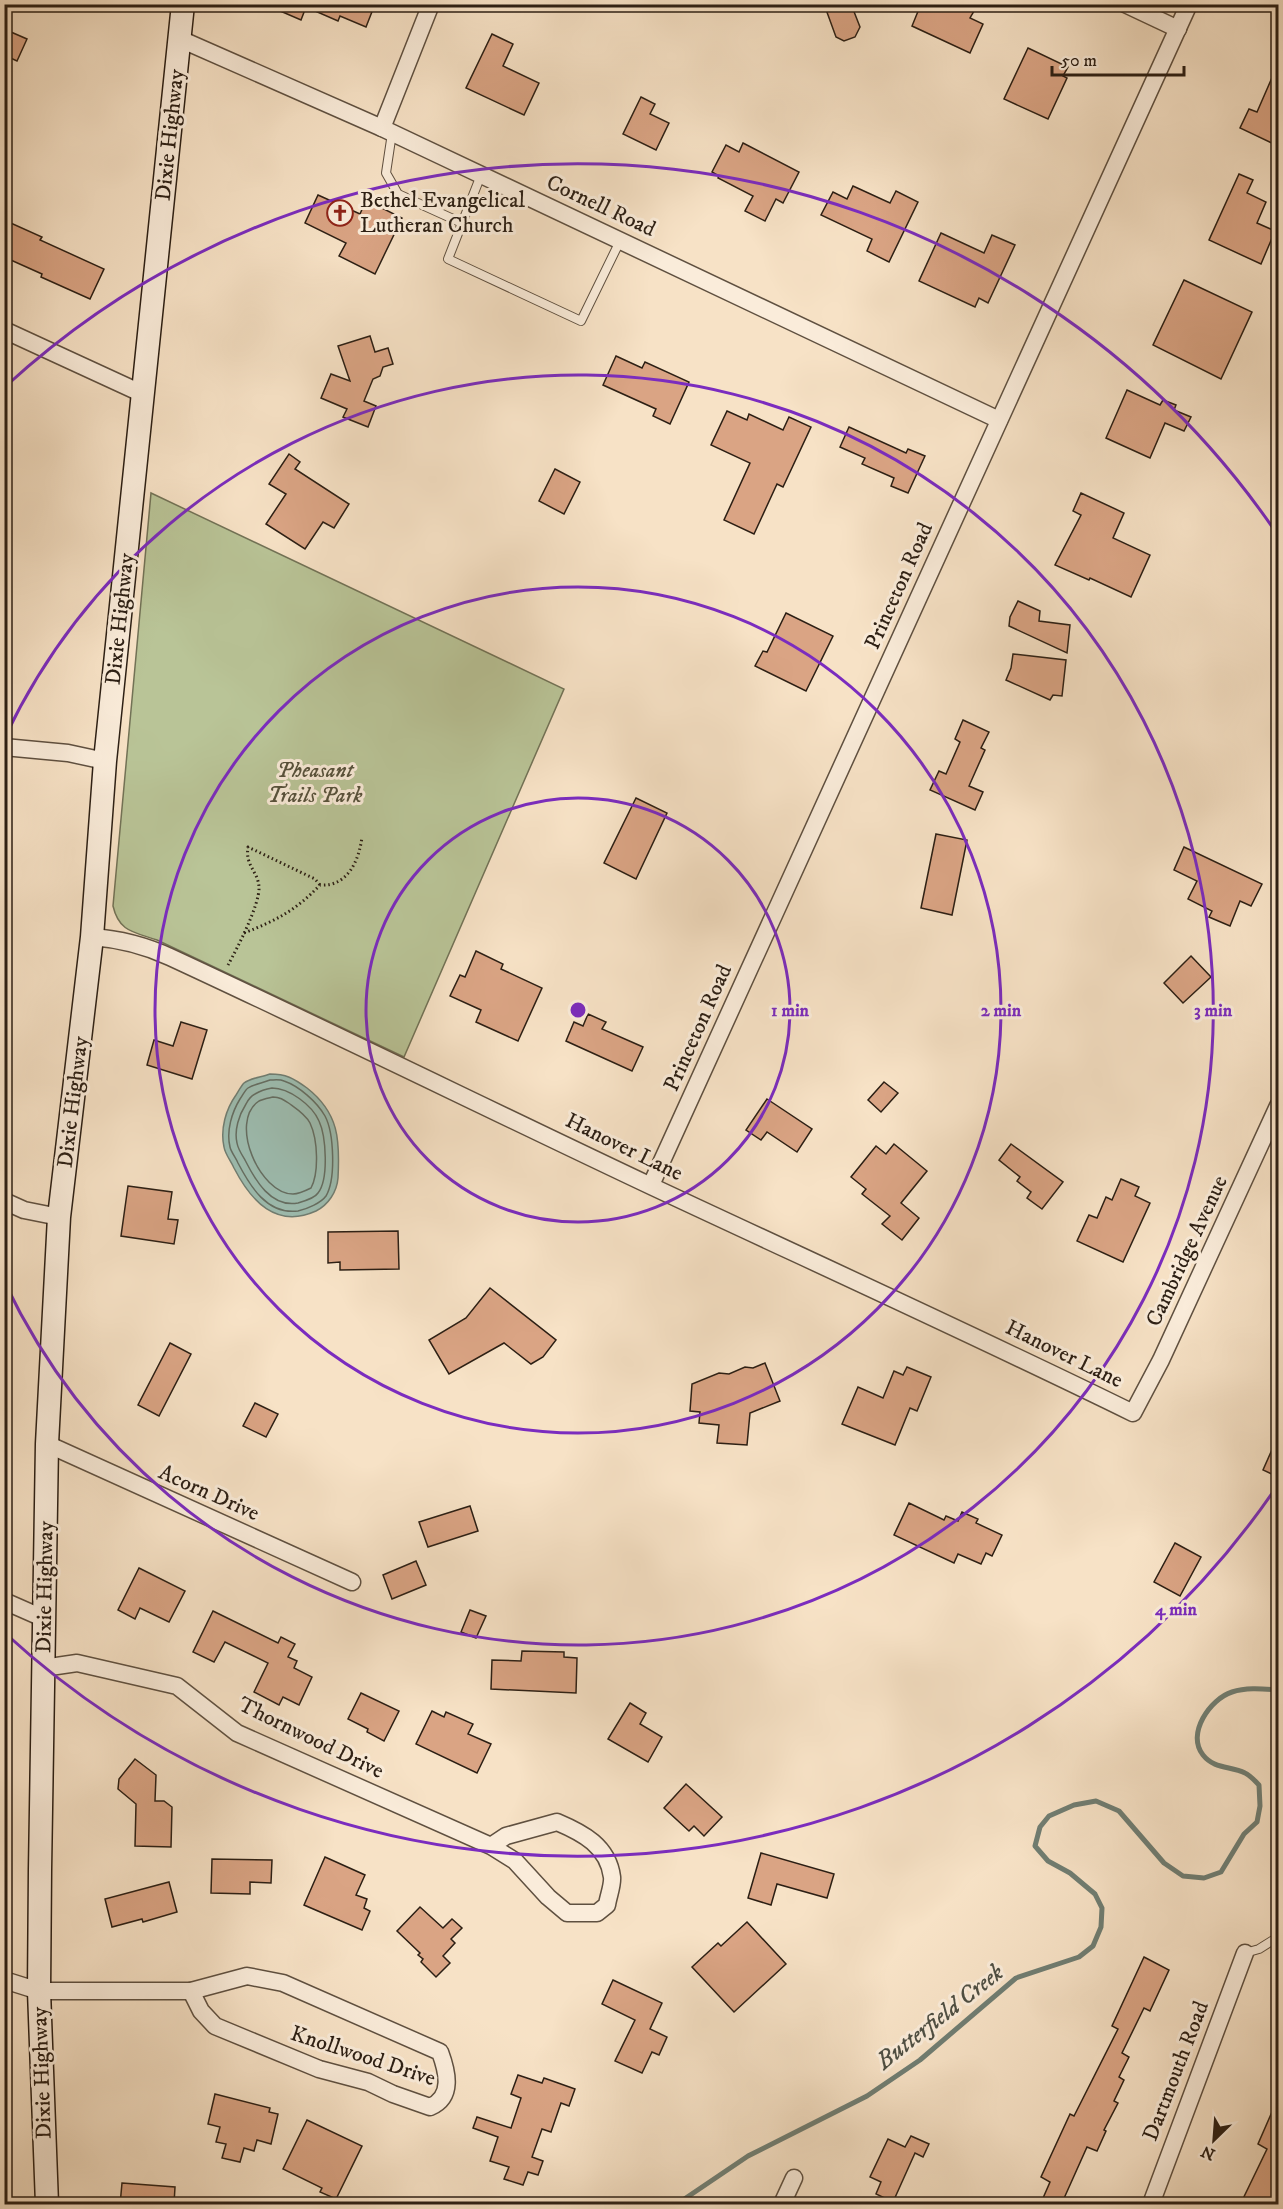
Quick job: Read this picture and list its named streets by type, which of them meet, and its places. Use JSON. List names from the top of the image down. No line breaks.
{"streets":{"main road":["Dixie Highway"],"street":["Cornell Road","Princeton Road","Hanover Lane","Cambridge Avenue","Acorn Drive","Thornwood Drive","Knollwood Drive","Dartmouth Road"]},"crossings":[["Dixie Highway","Cornell Road"],["Dixie Highway","Hanover Lane"],["Dixie Highway","Acorn Drive"],["Dixie Highway","Thornwood Drive"],["Dixie Highway","Knollwood Drive"],["Cornell Road","Princeton Road"],["Princeton Road","Hanover Lane"],["Hanover Lane","Cambridge Avenue"]],"water":["Butterfield Creek"],"parks":["Pheasant Trails Park"],"places":{"church":["Bethel Evangelical Lutheran Church"]},"scale_bar":"50 m","north":"bottom left","rings":["1 min","2 min","3 min","4 min"]}
